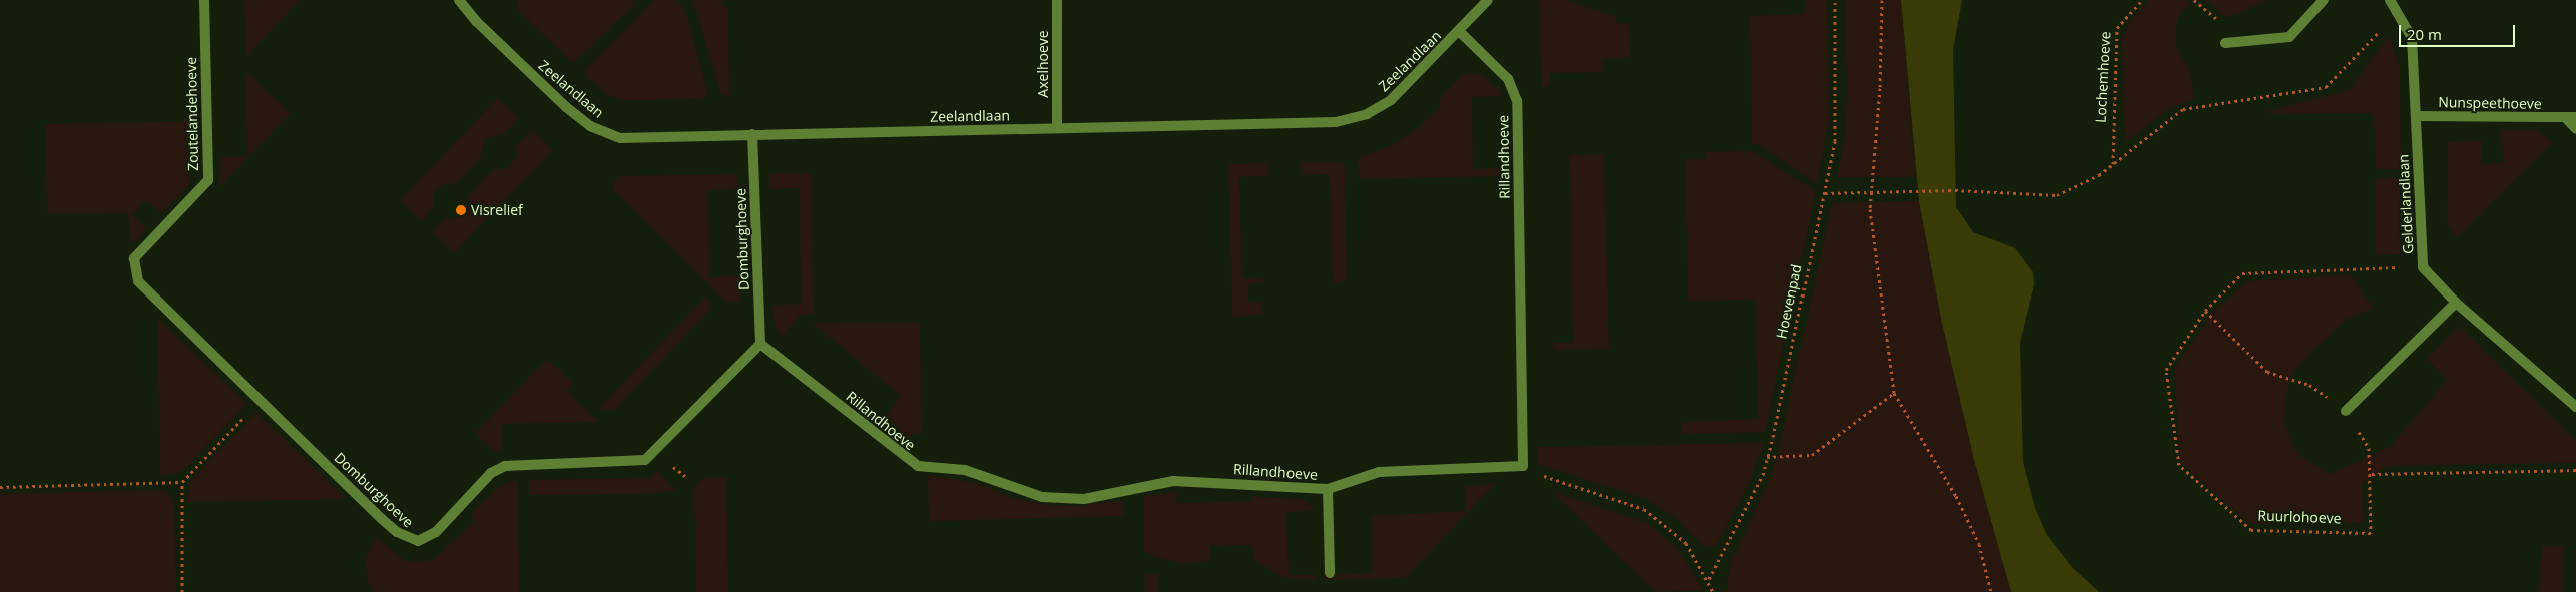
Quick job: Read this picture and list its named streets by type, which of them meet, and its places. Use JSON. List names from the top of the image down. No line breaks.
{"streets":{"street":["Zeelandlaan","Axelhoeve","Nunspeethoeve","Zoutelandehoeve","Rillandhoeve","Gelderlandlaan","Domburghoeve"],"path":["Lochemhoeve","Hoevenpad","Ruurlohoeve"]},"crossings":[["Zeelandlaan","Axelhoeve"],["Zeelandlaan","Rillandhoeve"],["Zeelandlaan","Domburghoeve"],["Nunspeethoeve","Gelderlandlaan"],["Zoutelandehoeve","Domburghoeve"],["Rillandhoeve","Domburghoeve"],["Gelderlandlaan","Ruurlohoeve"]],"places":["Visrelief"],"scale_bar":"20 m"}
